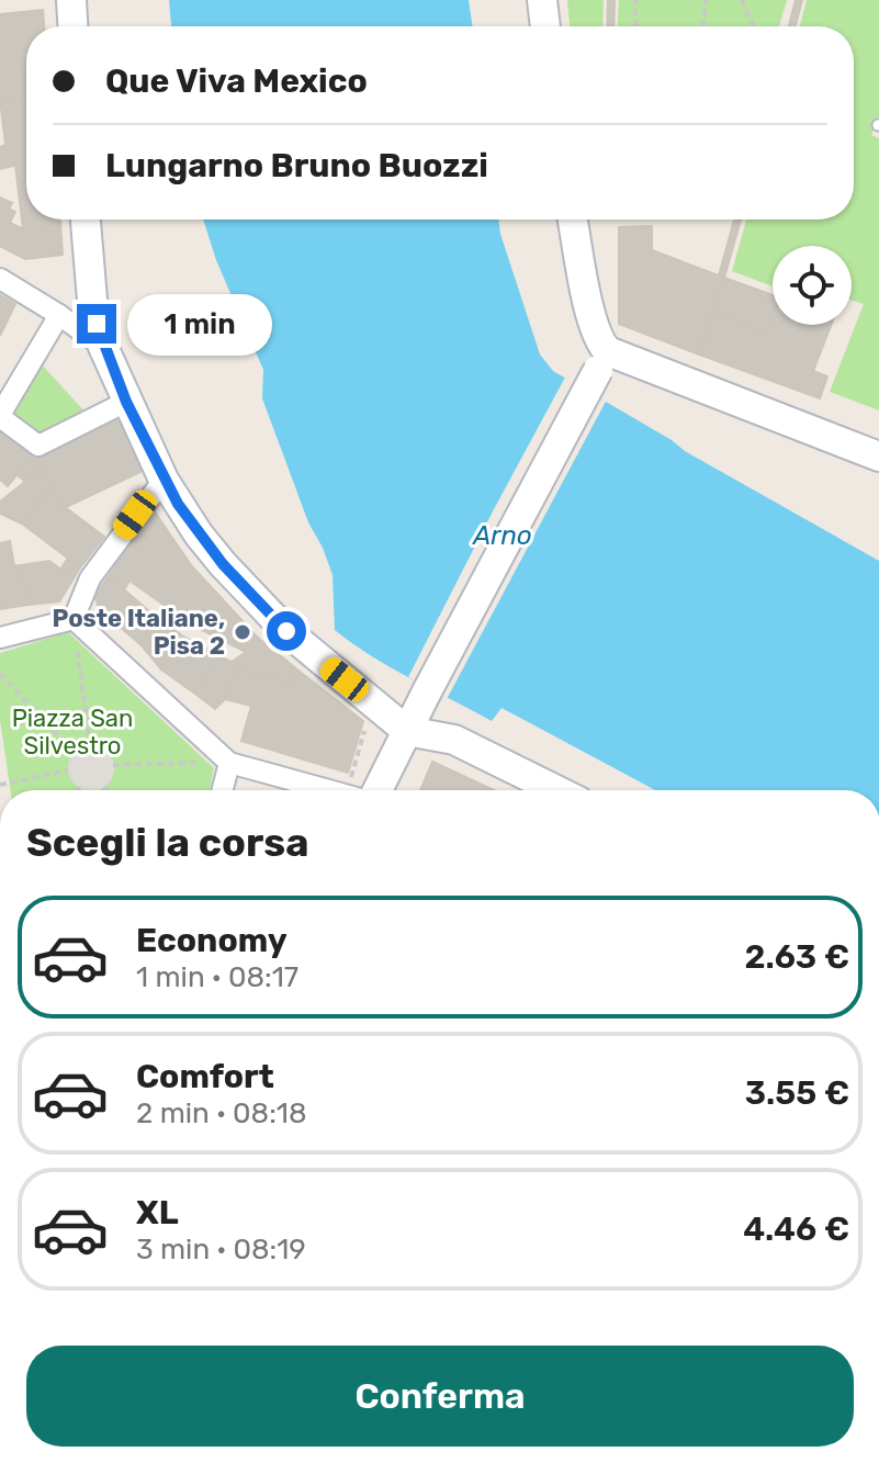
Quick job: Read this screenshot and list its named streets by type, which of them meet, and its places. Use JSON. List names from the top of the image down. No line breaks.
{"water":["Arno"],"parks":["Piazza San Silvestro"],"places":["Poste Italiane, Pisa 2"],"page":{"banner":["Que Viva Mexico","Lungarno Bruno Buozzi"],"bubble":"1 min","heading":"Scegli la corsa","list":[{"name":"Economy","note":"1 min · 08:17","value":"2.63 €"},{"name":"Comfort","note":"2 min · 08:18","value":"3.55 €"},{"name":"XL","note":"3 min · 08:19","value":"4.46 €"}],"buttons":"Conferma"}}
